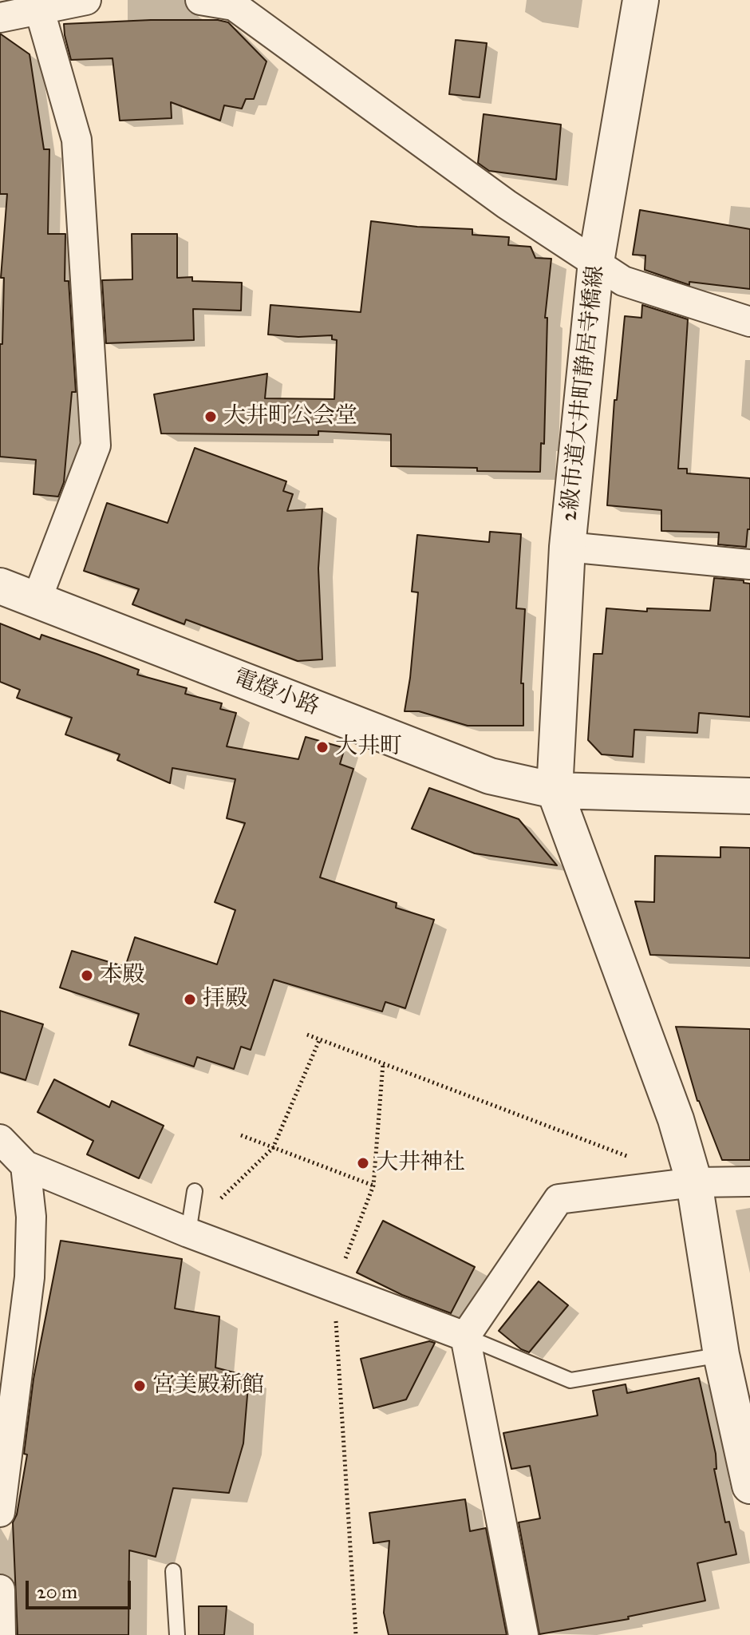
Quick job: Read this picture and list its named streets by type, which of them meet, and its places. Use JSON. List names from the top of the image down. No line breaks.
{"streets":{"street":["2級市道大井町静居寺橋線","電燈小路"]},"crossings":[["2級市道大井町静居寺橋線","電燈小路"]],"places":["大井町公会堂","大井町","本殿","拝殿","大井神社","宮美殿新館"],"scale_bar":"20 m"}
